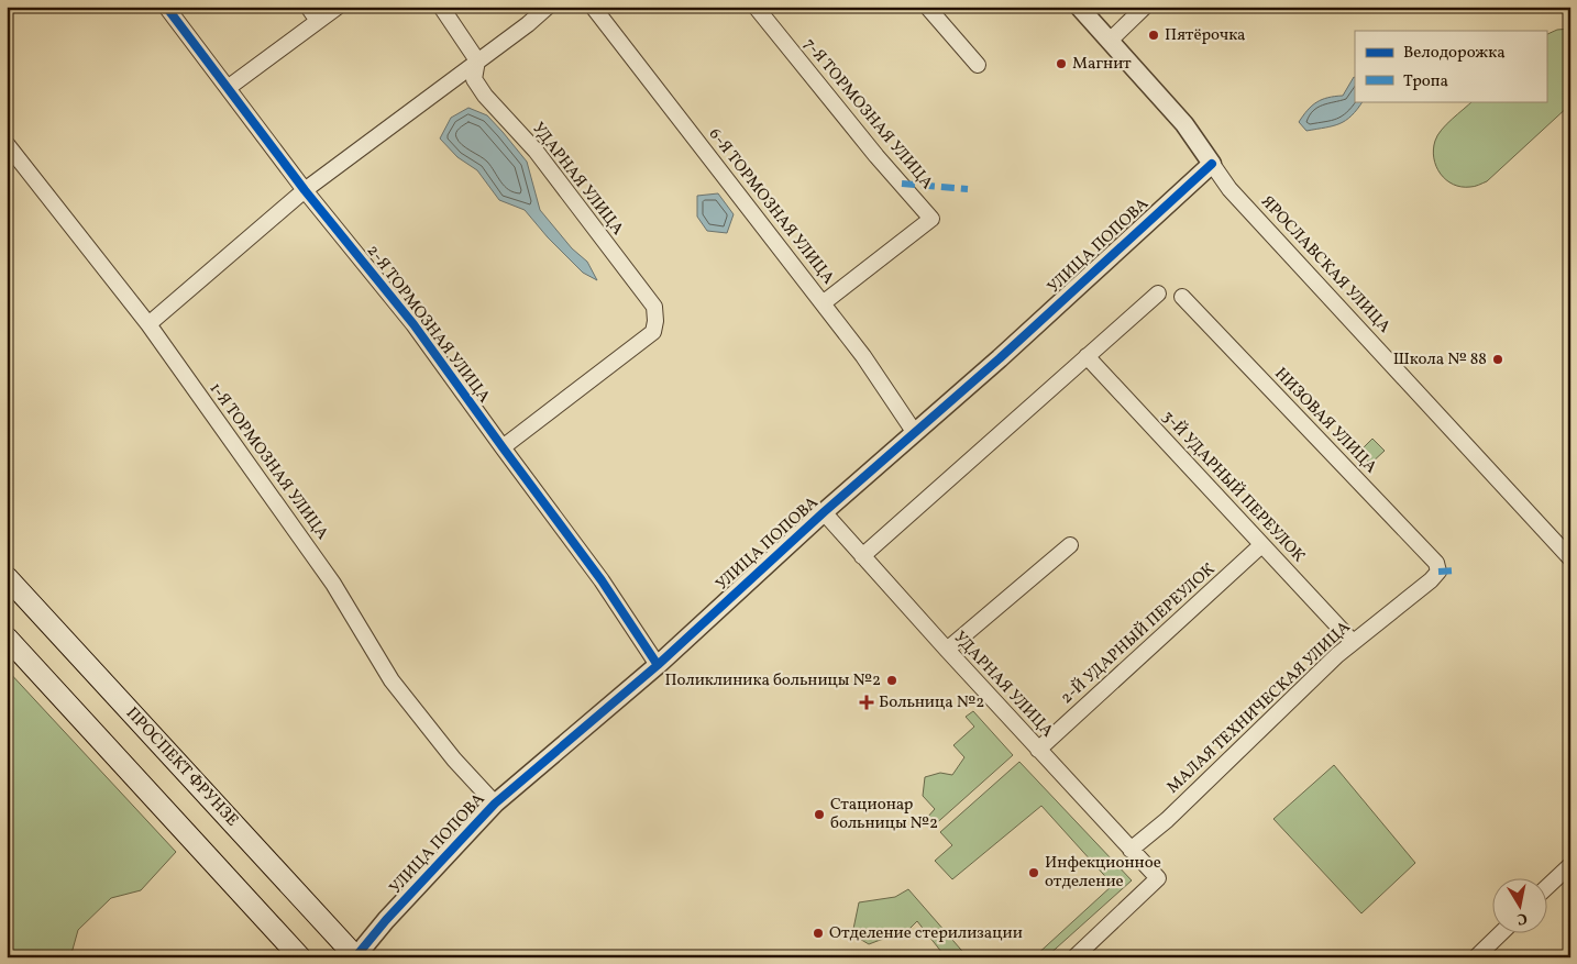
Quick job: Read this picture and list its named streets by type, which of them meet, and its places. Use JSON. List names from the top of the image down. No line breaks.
{"streets":{"main road":["ПРОСПЕКТ ФРУНЗЕ"],"street":["7-Я ТОРМОЗНАЯ УЛИЦА","УДАРНАЯ УЛИЦА","6-Я ТОРМОЗНАЯ УЛИЦА","УЛИЦА ПОПОВА","ЯРОСЛАВСКАЯ УЛИЦА","2-Я ТОРМОЗНАЯ УЛИЦА","НИЗОВАЯ УЛИЦА","1-Я ТОРМОЗНАЯ УЛИЦА","3-Й УДАРНЫЙ ПЕРЕУЛОК","2-Й УДАРНЫЙ ПЕРЕУЛОК","МАЛАЯ ТЕХНИЧЕСКАЯ УЛИЦА"]},"crossings":[["7-Я ТОРМОЗНАЯ УЛИЦА","6-Я ТОРМОЗНАЯ УЛИЦА"],["УДАРНАЯ УЛИЦА","УЛИЦА ПОПОВА"],["УДАРНАЯ УЛИЦА","2-Я ТОРМОЗНАЯ УЛИЦА"],["УДАРНАЯ УЛИЦА","2-Й УДАРНЫЙ ПЕРЕУЛОК"],["УДАРНАЯ УЛИЦА","МАЛАЯ ТЕХНИЧЕСКАЯ УЛИЦА"],["6-Я ТОРМОЗНАЯ УЛИЦА","УЛИЦА ПОПОВА"],["УЛИЦА ПОПОВА","ЯРОСЛАВСКАЯ УЛИЦА"],["УЛИЦА ПОПОВА","2-Я ТОРМОЗНАЯ УЛИЦА"],["УЛИЦА ПОПОВА","1-Я ТОРМОЗНАЯ УЛИЦА"],["УЛИЦА ПОПОВА","ПРОСПЕКТ ФРУНЗЕ"],["НИЗОВАЯ УЛИЦА","МАЛАЯ ТЕХНИЧЕСКАЯ УЛИЦА"],["3-Й УДАРНЫЙ ПЕРЕУЛОК","2-Й УДАРНЫЙ ПЕРЕУЛОК"],["3-Й УДАРНЫЙ ПЕРЕУЛОК","МАЛАЯ ТЕХНИЧЕСКАЯ УЛИЦА"]],"places":{"other":["Пятёрочка","Магнит","Школа № 88","Поликлиника больницы №2","Стационар больницы №2","Инфекционное отделение","Отделение стерилизации"],"health":["Больница №2"]},"legend":["Велодорожка","Тропа"],"north":"bottom"}
